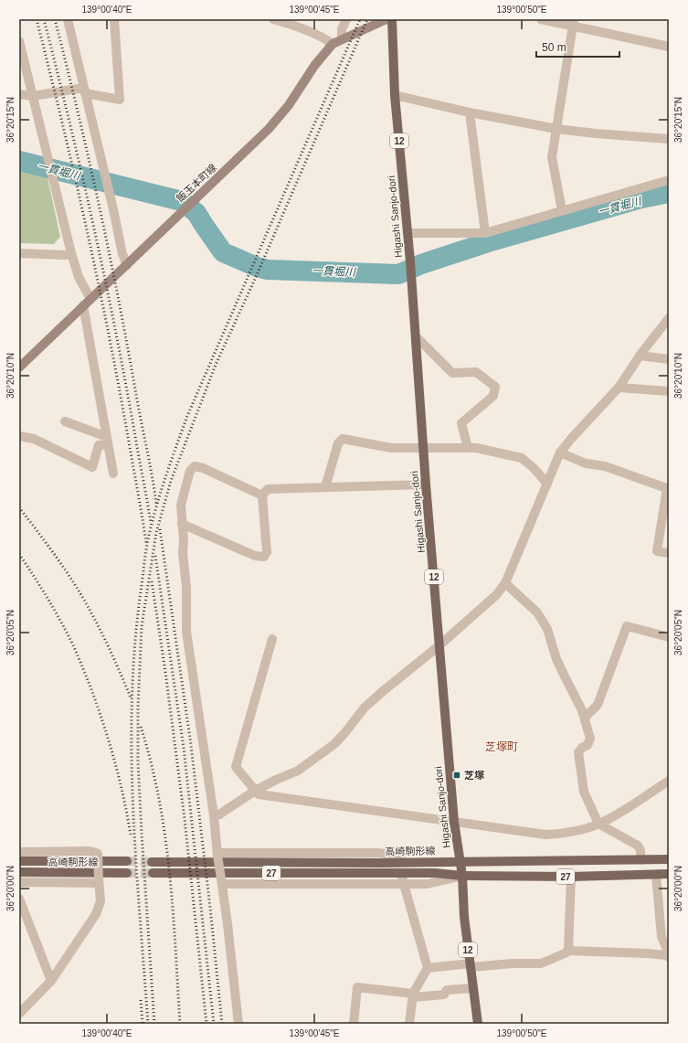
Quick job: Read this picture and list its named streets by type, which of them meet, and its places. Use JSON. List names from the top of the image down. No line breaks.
{"streets":{"main road":["12","飯玉本町線","Higashi Sanjo-dori","高崎駒形線","27"]},"crossings":[["Higashi Sanjo-dori","高崎駒形線"],["Higashi Sanjo-dori","27"]],"districts":["芝塚町"],"water":["一貫堀川"],"places":{"transit":["芝塚"]},"scale_bar":"50 m","coordinates":["139°00'40\"E","139°00'45\"E","139°00'50\"E","36°20'15\"N","36°20'10\"N","36°20'05\"N","36°20'00\"N"]}
